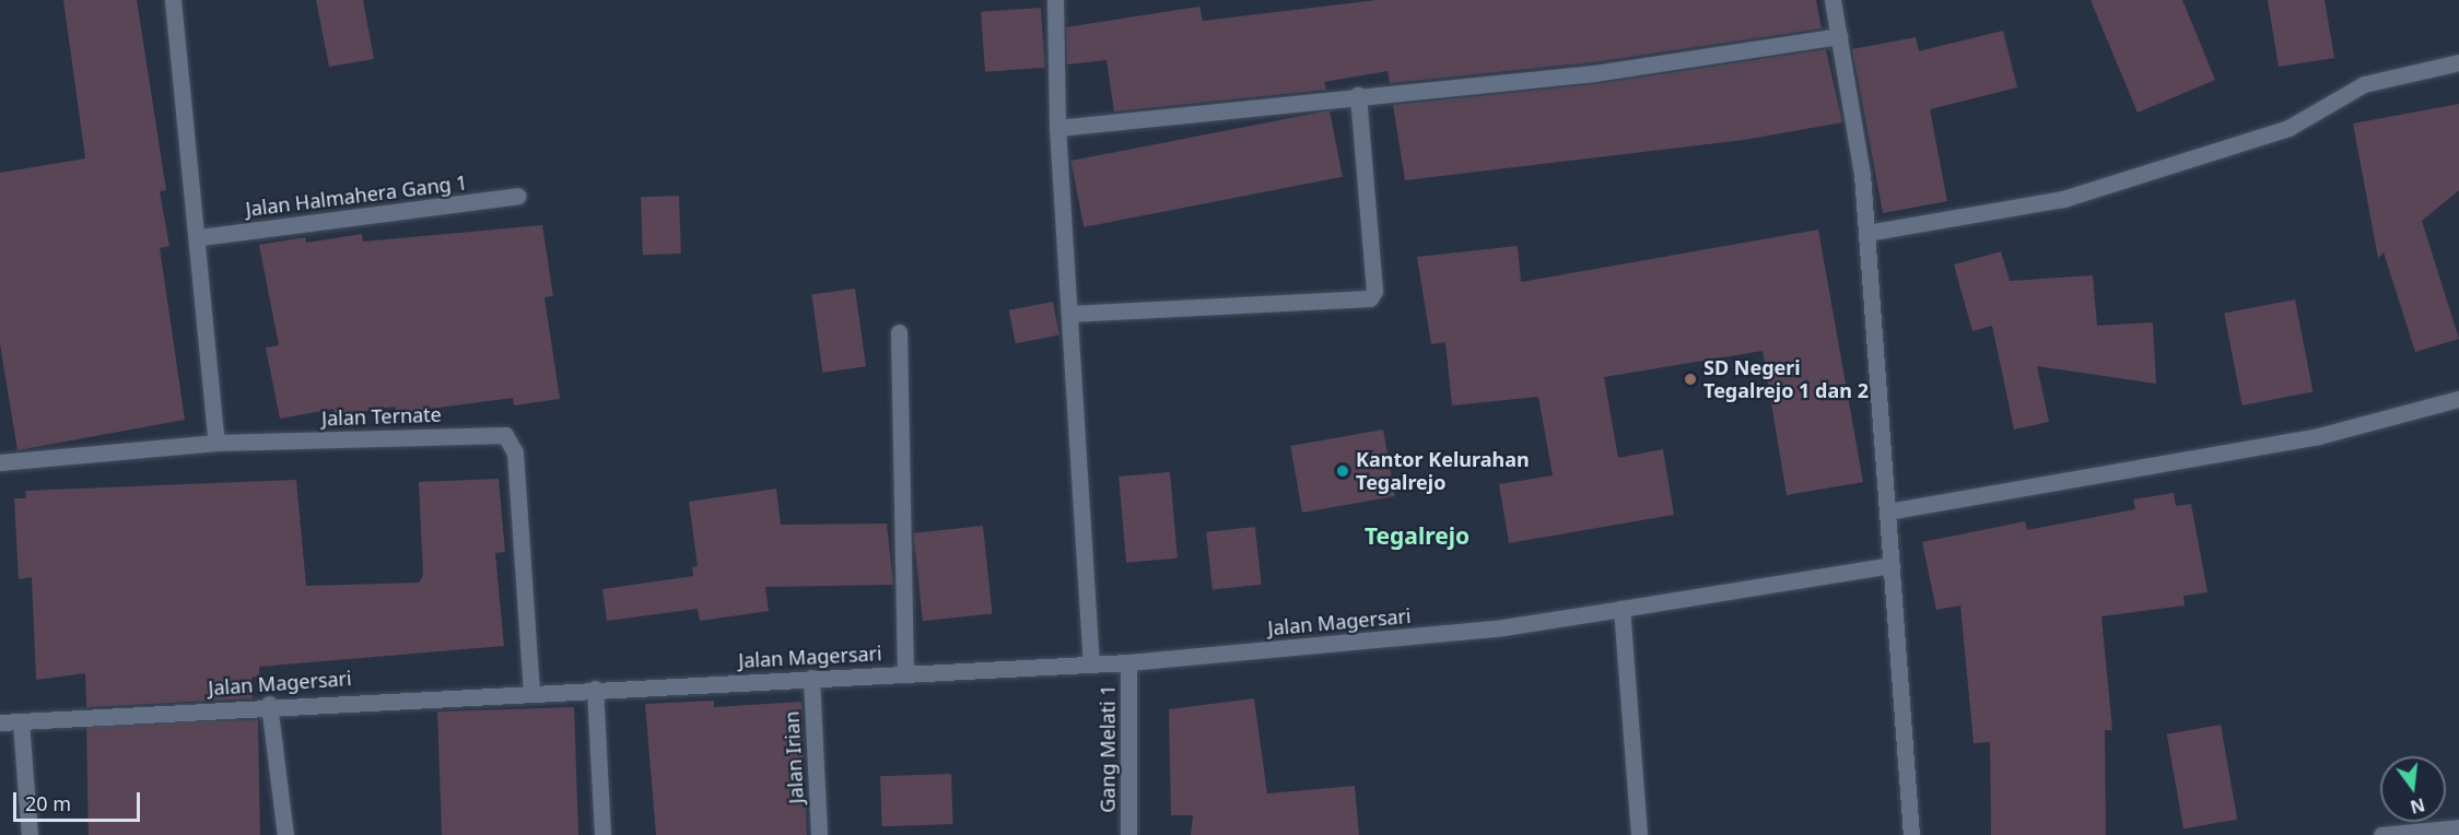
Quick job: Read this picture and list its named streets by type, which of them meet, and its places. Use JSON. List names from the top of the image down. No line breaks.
{"streets":{"street":["Jalan Halmahera Gang 1","Jalan Ternate","Jalan Magersari","Gang Melati 1","Jalan Irian"]},"crossings":[["Jalan Ternate","Jalan Magersari"],["Jalan Magersari","Gang Melati 1"],["Jalan Magersari","Jalan Irian"]],"districts":["Tegalrejo"],"places":["SD Negeri Tegalrejo 1 dan 2","Kantor Kelurahan Tegalrejo"],"scale_bar":"20 m","north":"bottom"}
